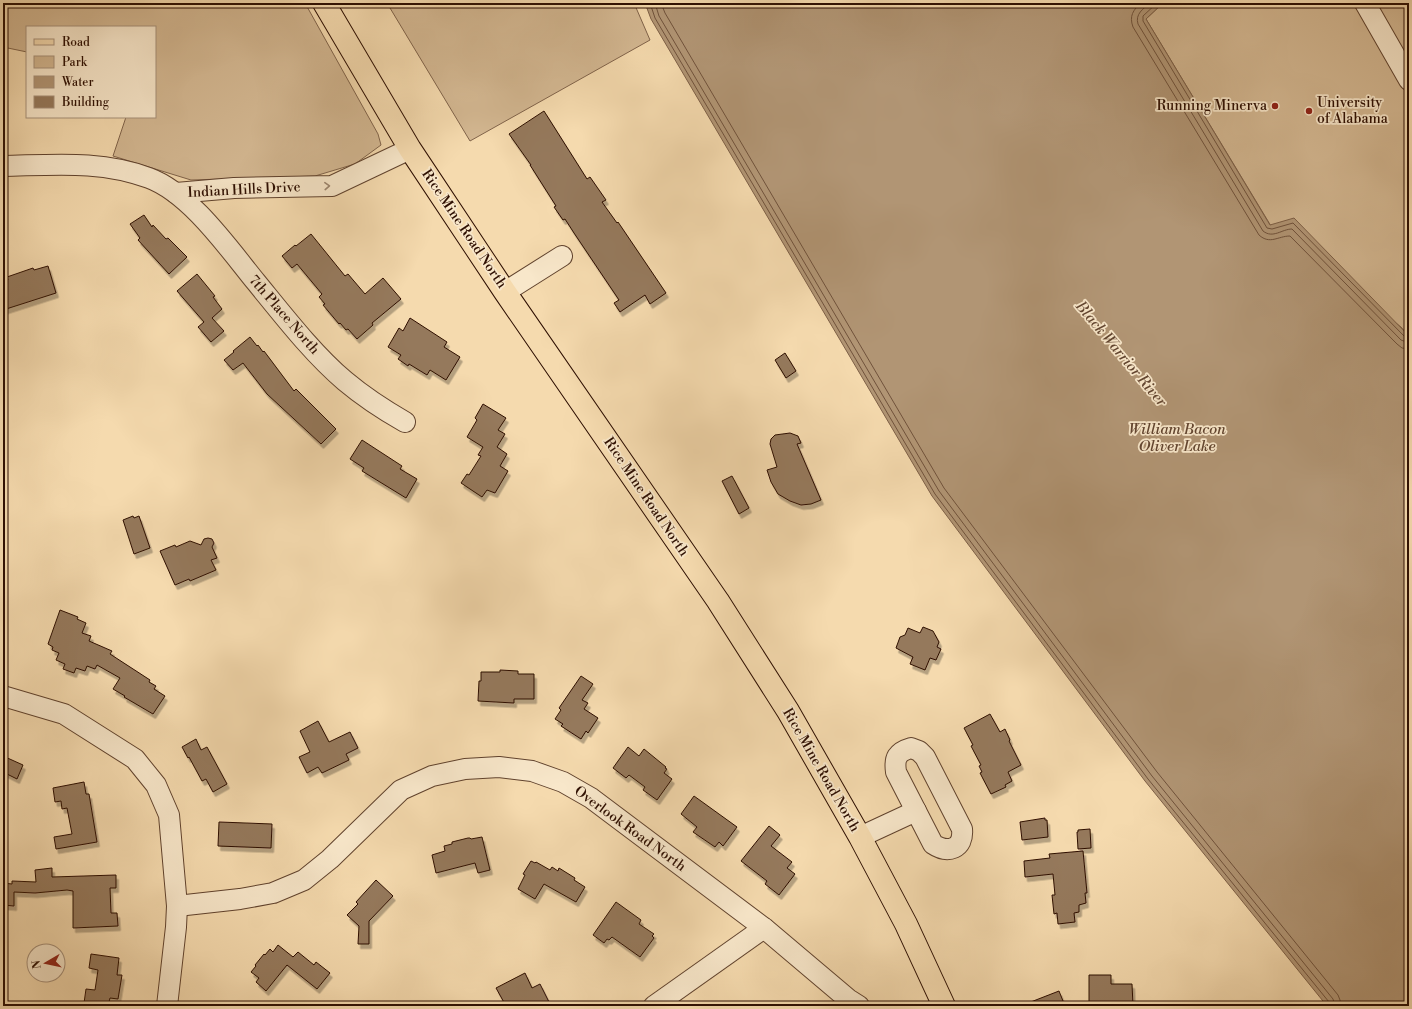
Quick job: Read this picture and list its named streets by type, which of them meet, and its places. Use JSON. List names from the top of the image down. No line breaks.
{"streets":{"main road":["Rice Mine Road North"],"street":["Indian Hills Drive","7th Place North","Overlook Road North"]},"crossings":[["Indian Hills Drive","Rice Mine Road North"],["Indian Hills Drive","7th Place North"]],"one_way":["Indian Hills Drive"],"water":["Black Warrior River","William Bacon Oliver Lake"],"places":["Running Minerva","University of Alabama"],"legend":["Road","Park","Water","Building"],"north":"left"}
